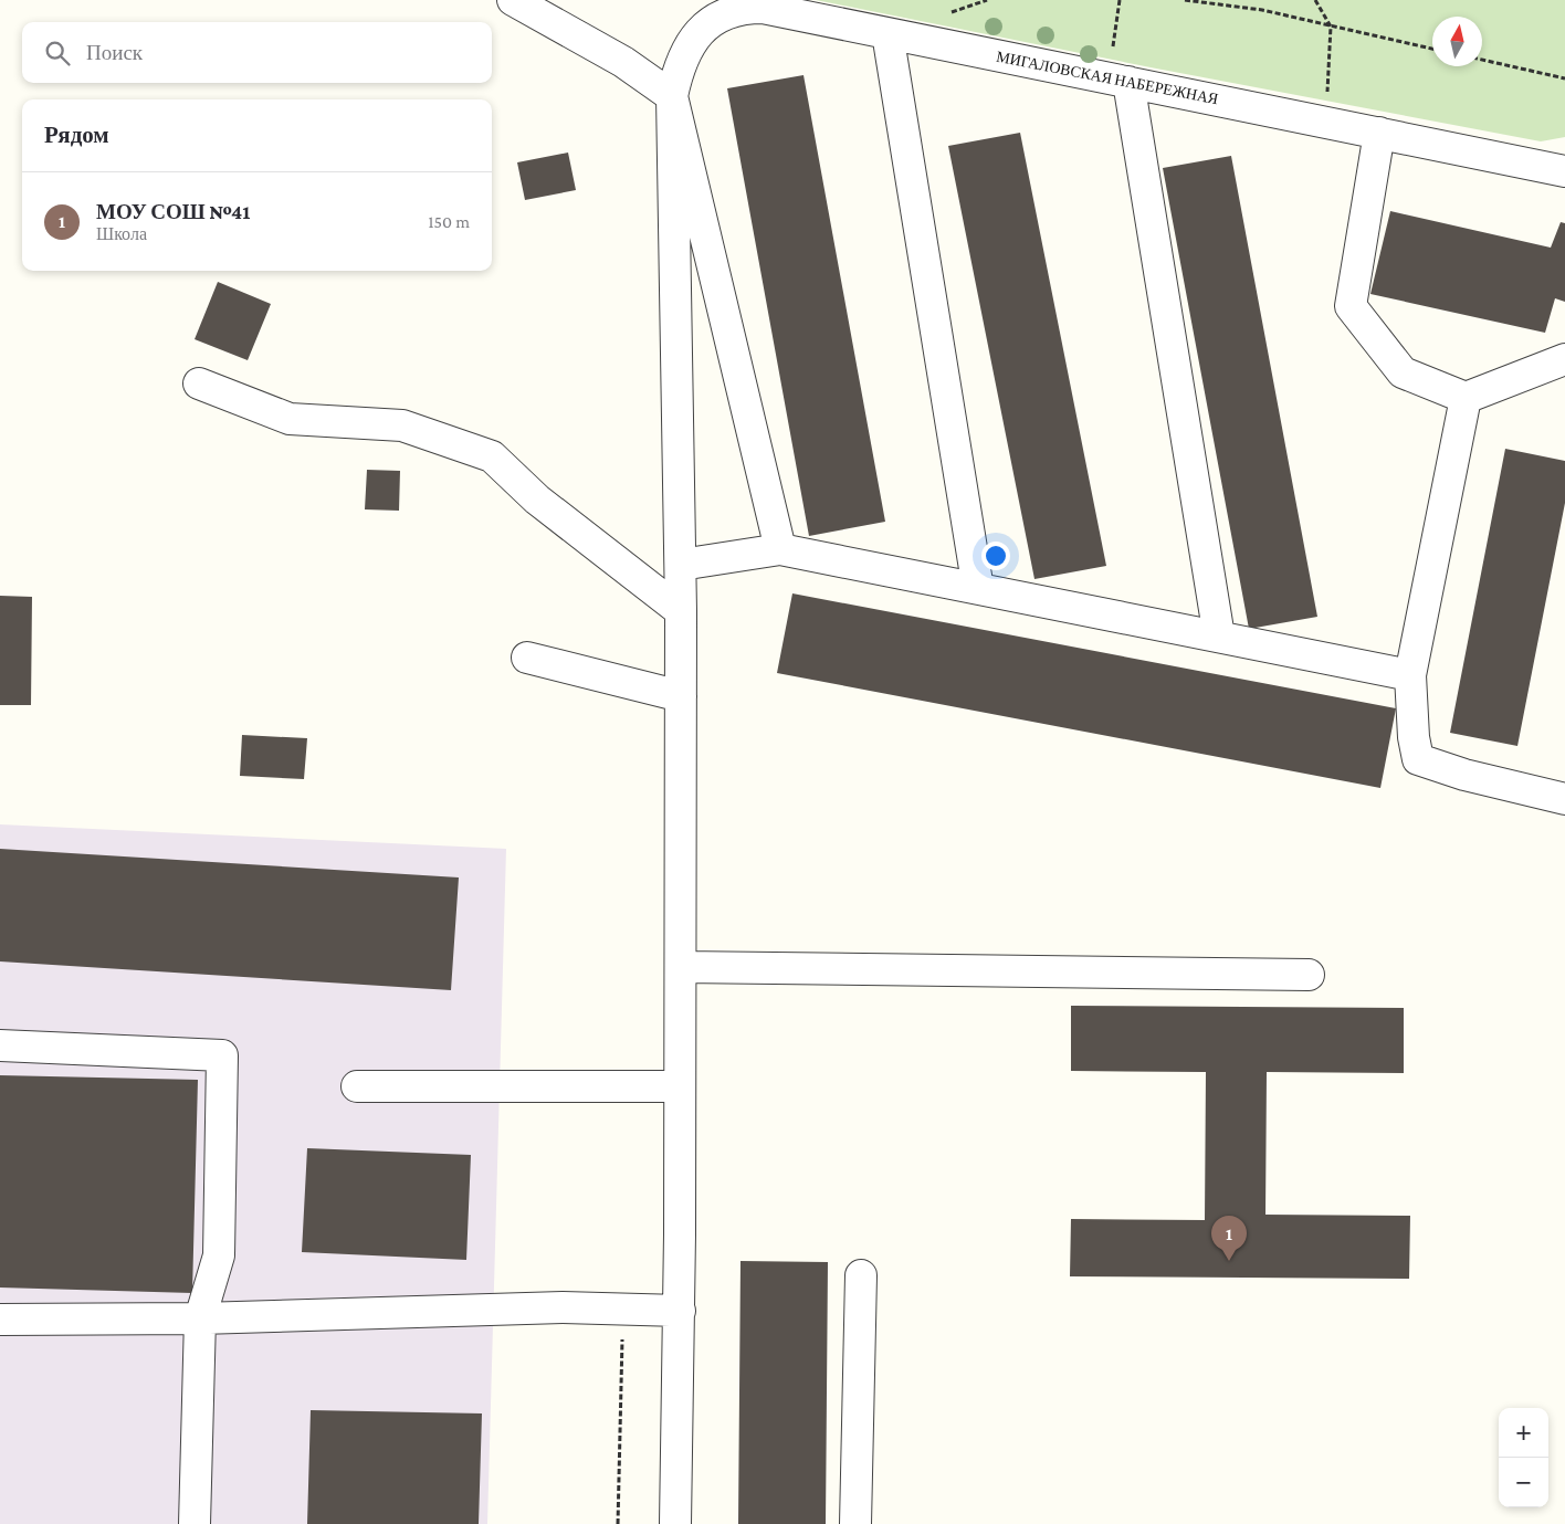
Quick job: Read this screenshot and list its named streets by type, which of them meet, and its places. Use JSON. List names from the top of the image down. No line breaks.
{"streets":{"street":["МИГАЛОВСКАЯ НАБЕРЕЖНАЯ"]},"north":"top","page":{"search":"Поиск","heading":"Рядом","list":[{"mark":"1","name":"МОУ СОШ №41","note":"Школа","value":"150 m"}],"pins":"1","map_buttons":["+","−"]}}
